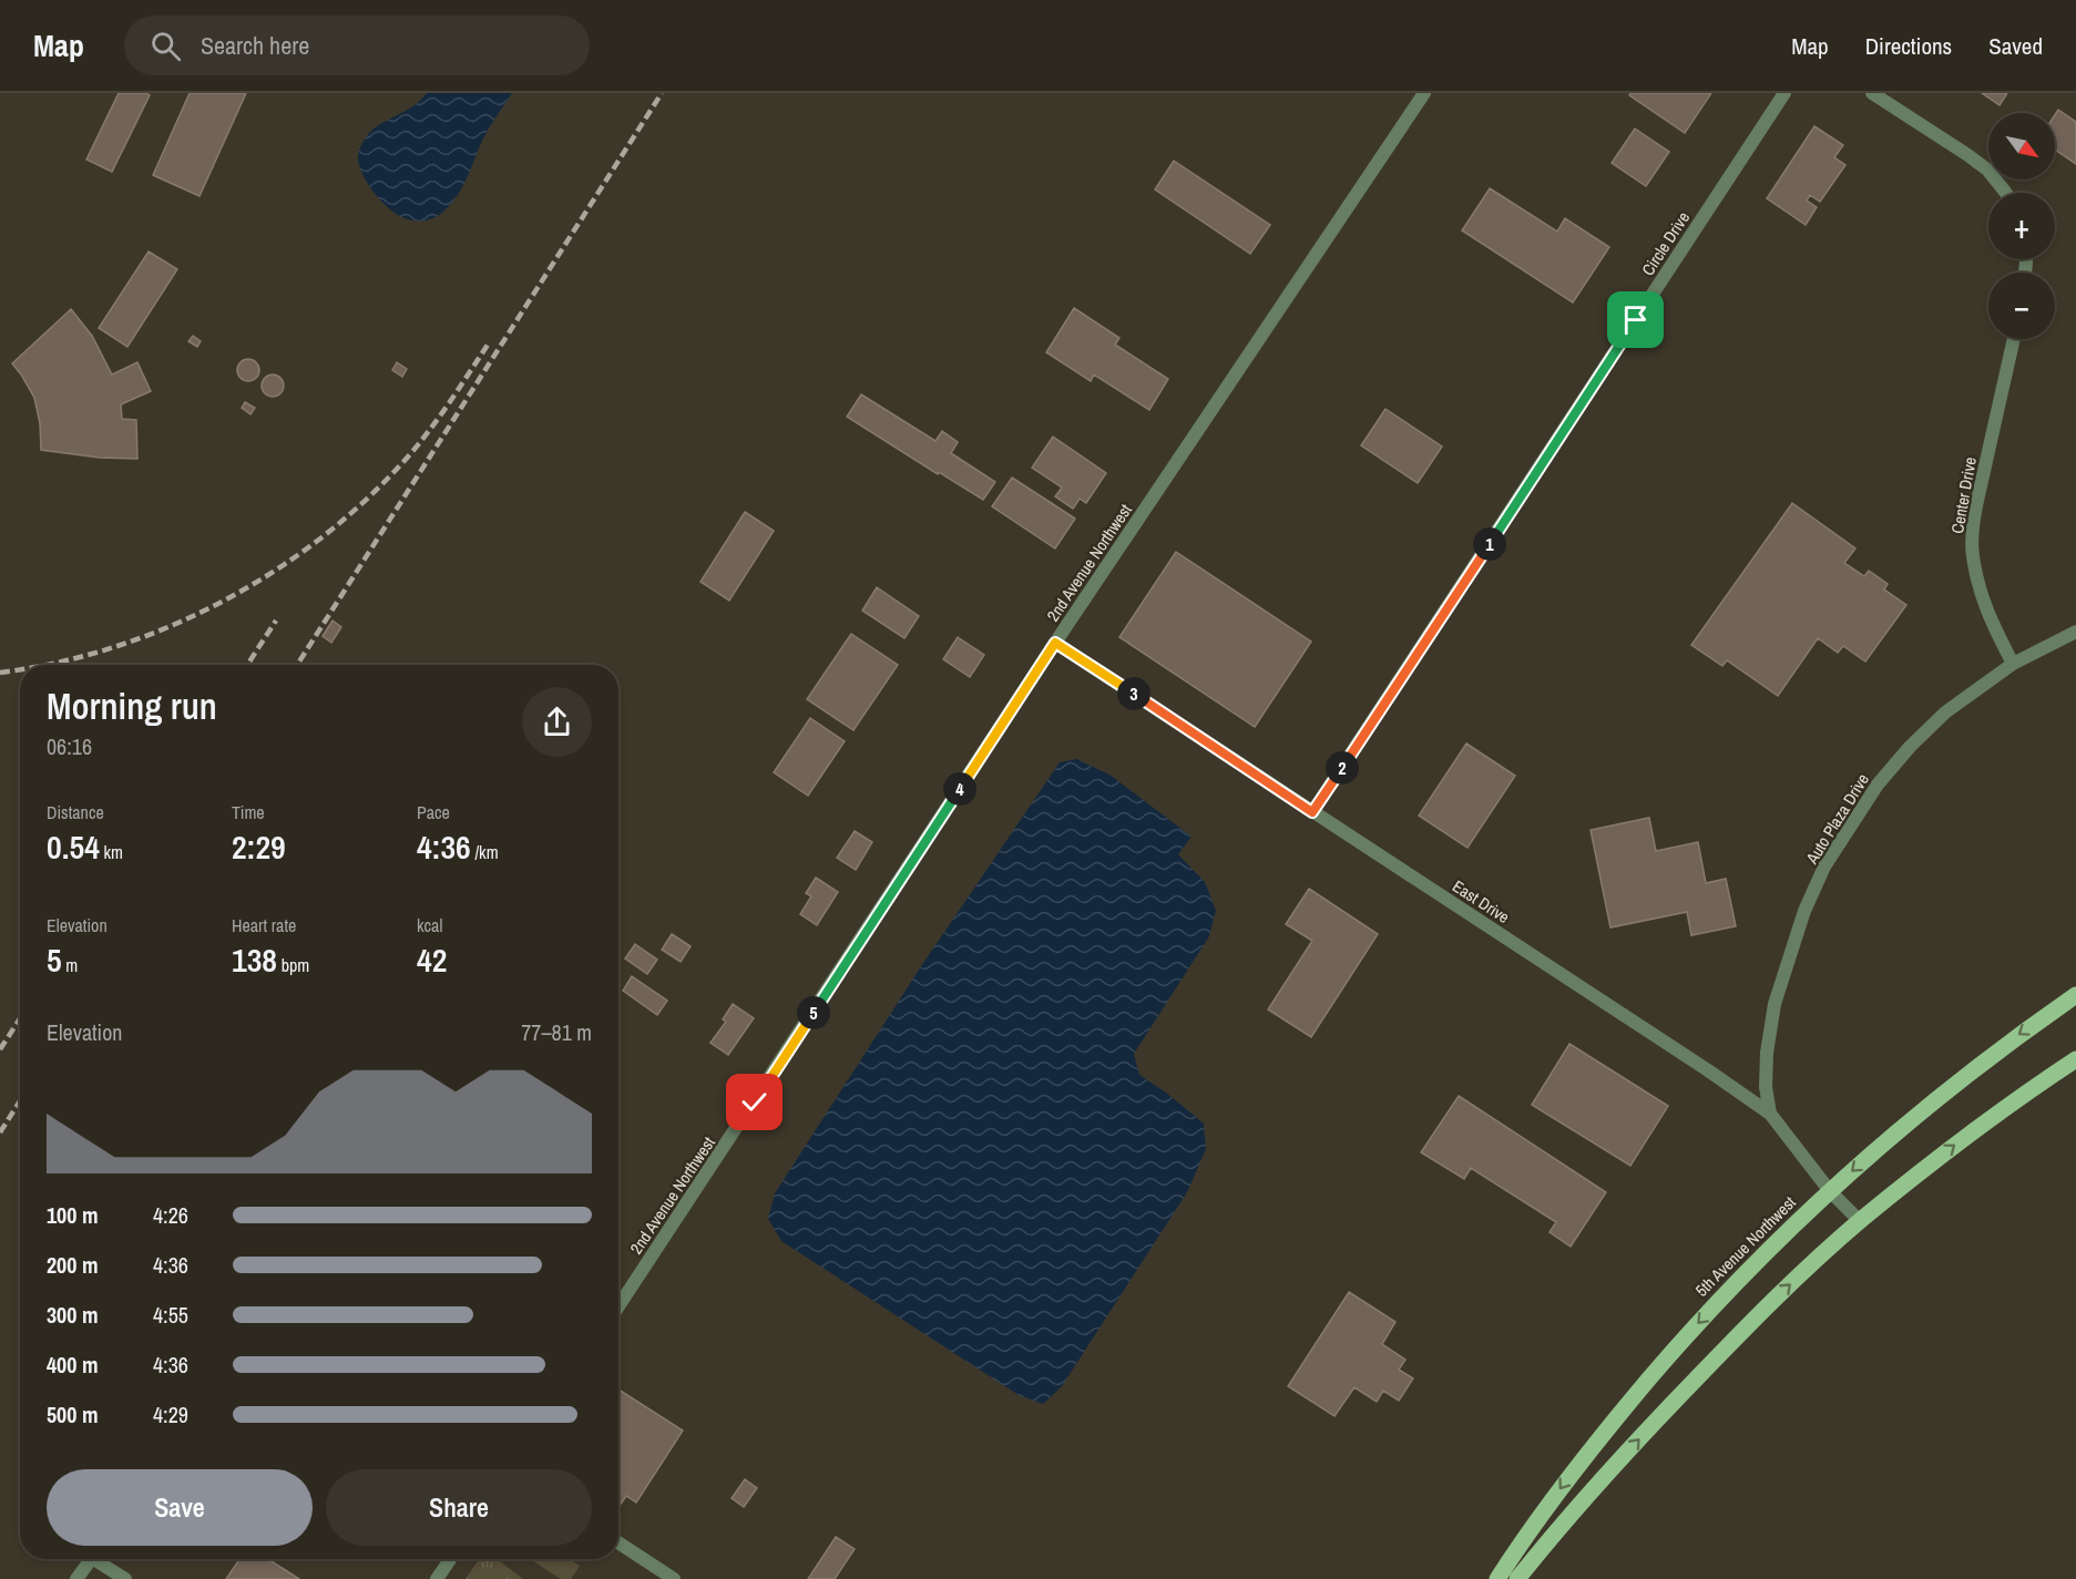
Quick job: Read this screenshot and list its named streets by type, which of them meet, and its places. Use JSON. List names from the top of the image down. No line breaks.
{"streets":{"main road":["5th Avenue Northwest"],"street":["Circle Drive","Center Drive","2nd Avenue Northwest","Auto Plaza Drive","East Drive"]},"crossings":[["Circle Drive","East Drive"],["Center Drive","Auto Plaza Drive"],["2nd Avenue Northwest","East Drive"],["Auto Plaza Drive","East Drive"],["East Drive","5th Avenue Northwest"]],"north":"bottom right","page":{"header":"Map","search":"Search here","nav":["Map","Directions","Saved"],"map_buttons":["+","−"],"pins":["1","3","2","4","5"],"heading":["Morning run","06:16"],"stats":[["Distance","0.54 km"],["Time","2:29"],["Pace","4:36 /km"],["Elevation","5 m"],["Heart rate","138 bpm"],["kcal","42"]],"chart":["Elevation","77–81 m"],"list":[{"name":"100 m","note":"4:26"},{"name":"200 m","note":"4:36"},{"name":"300 m","note":"4:55"},{"name":"400 m","note":"4:36"},{"name":"500 m","note":"4:29"}],"buttons":["Save","Share"]}}
